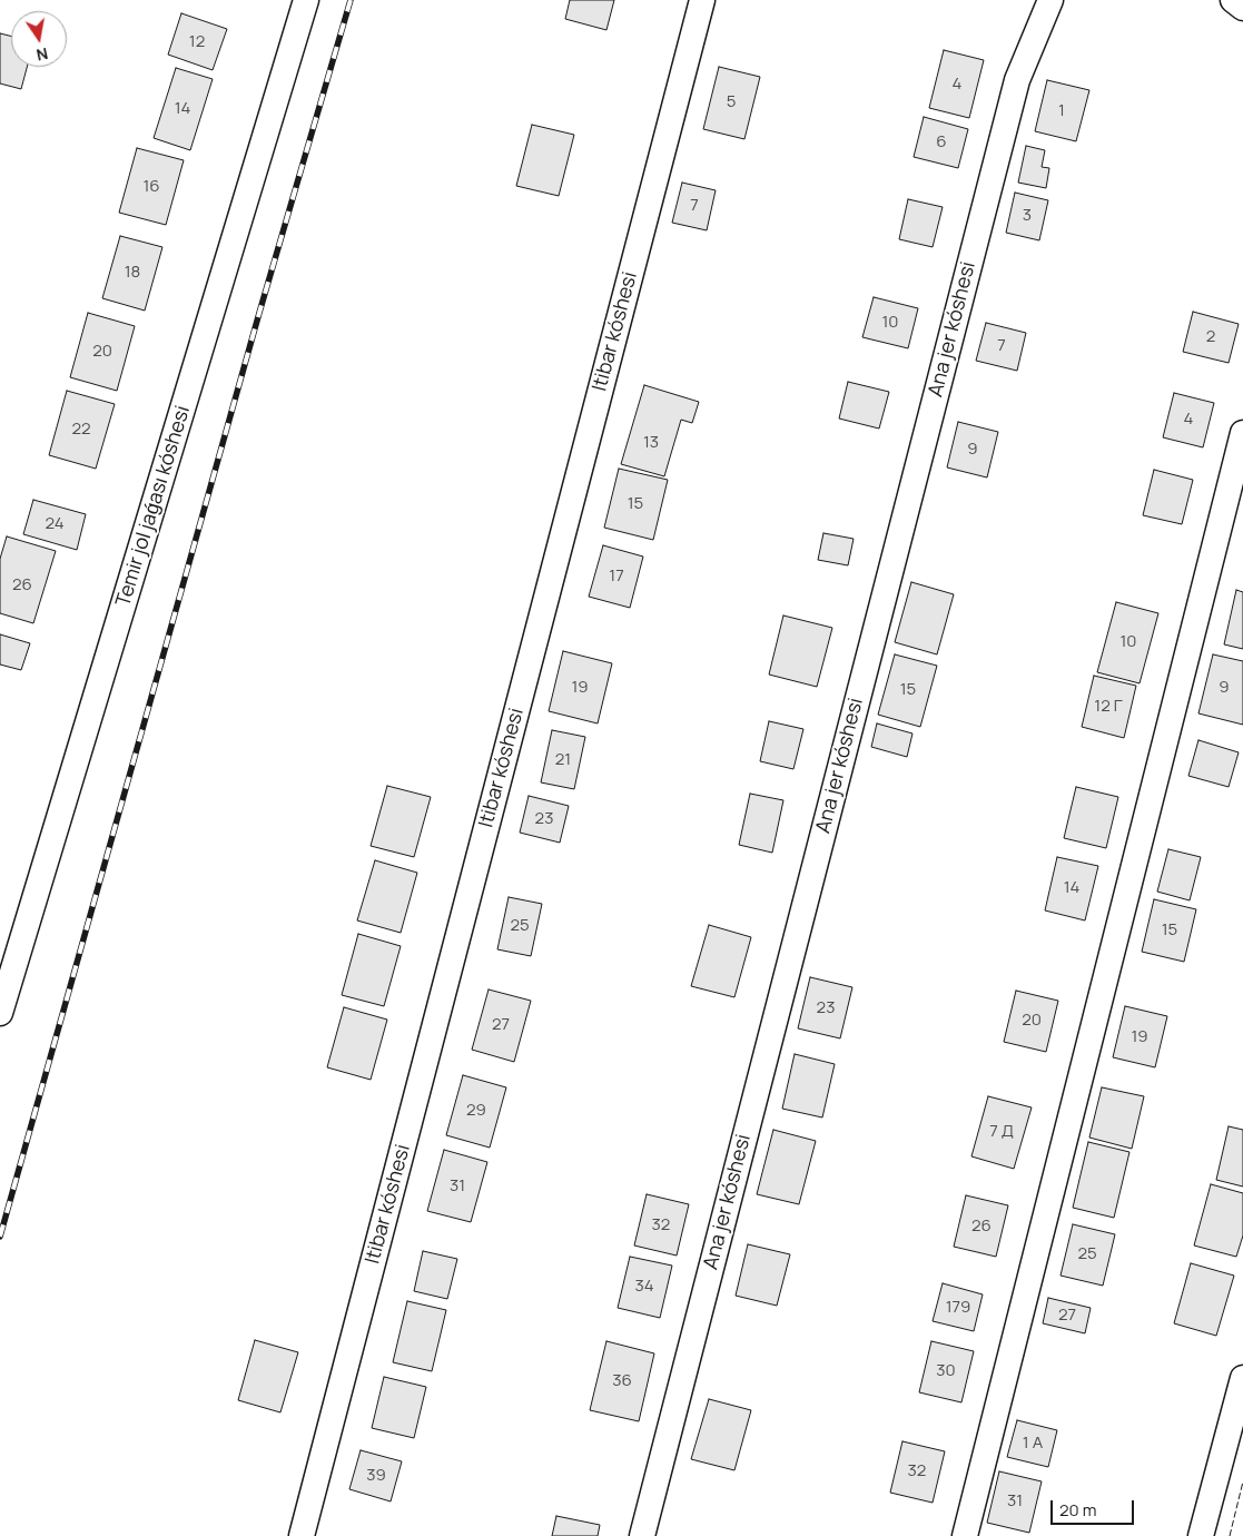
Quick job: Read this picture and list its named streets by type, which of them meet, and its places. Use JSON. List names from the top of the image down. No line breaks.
{"streets":{"street":["Ana jer kóshesi","Itibar kóshesi","Temir jol jaǵası kóshesi"]},"house_numbers":["12","4","5","14","1","6","16","7","3","18","10","2","7","20","4","22","13","9","15","24","17","26","10","19","9","15","12 Г","21","23","14","25","15","23","20","27","19","29","7 Д","31","32","26","25","34","179","27","30","36","1 А","32","39","31"],"scale_bar":"20 m","north":"bottom"}
